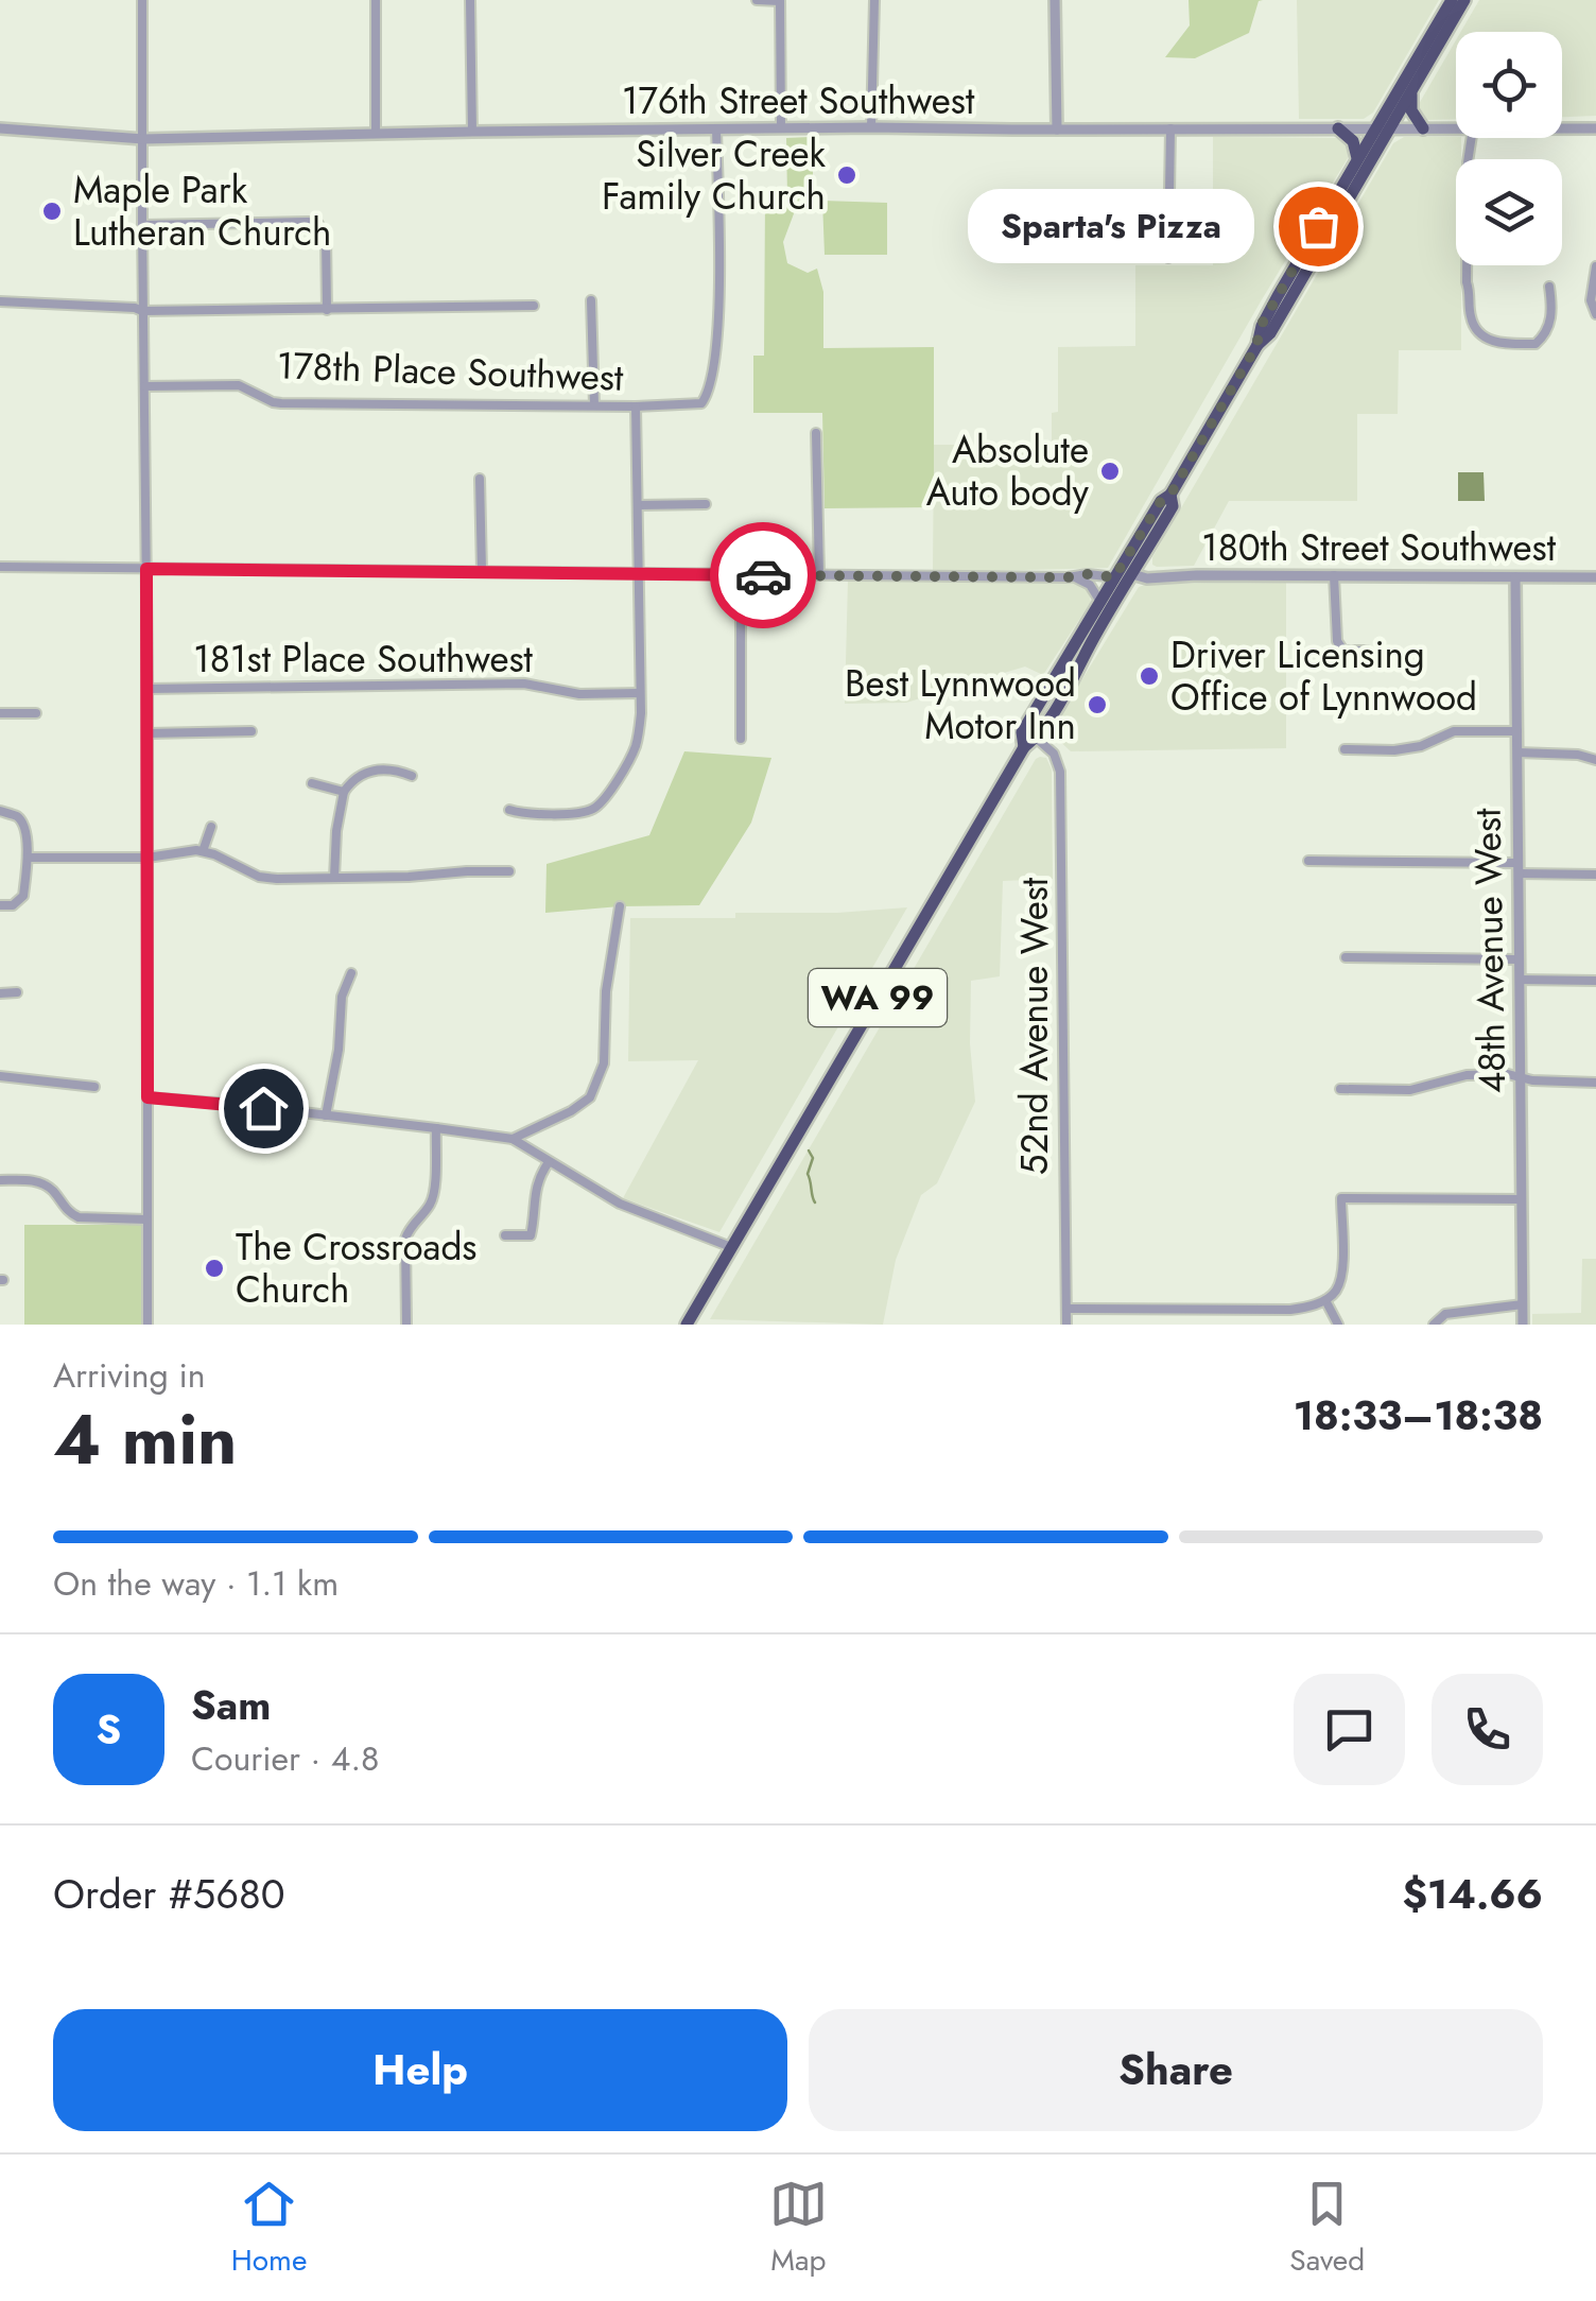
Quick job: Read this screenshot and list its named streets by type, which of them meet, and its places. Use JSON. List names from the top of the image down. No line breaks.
{"streets":{"highway":["WA 99"],"street":["176th Street Southwest","178th Place Southwest","180th Street Southwest","181st Place Southwest","48th Avenue West","52nd Avenue West"]},"crossings":[["176th Street Southwest","178th Place Southwest"],["176th Street Southwest","WA 99"],["180th Street Southwest","48th Avenue West"],["180th Street Southwest","WA 99"],["WA 99","52nd Avenue West"]],"places":["Silver Creek Family Church","Maple Park Lutheran Church","Sparta's Pizza","Absolute Auto body","Driver Licensing Office of Lynnwood","Best Lynnwood Motor Inn","The Crossroads Church"],"page":{"bubble":"Sparta's Pizza","heading":["4 min","Arriving in","18:33–18:38"],"panel":["Sam","Courier · 4.8","Order #5680","$14.66"],"bar":"On the way · 1.1 km","round":"S","buttons":["Help","Share"],"tabs":["Home","Map","Saved"]}}
